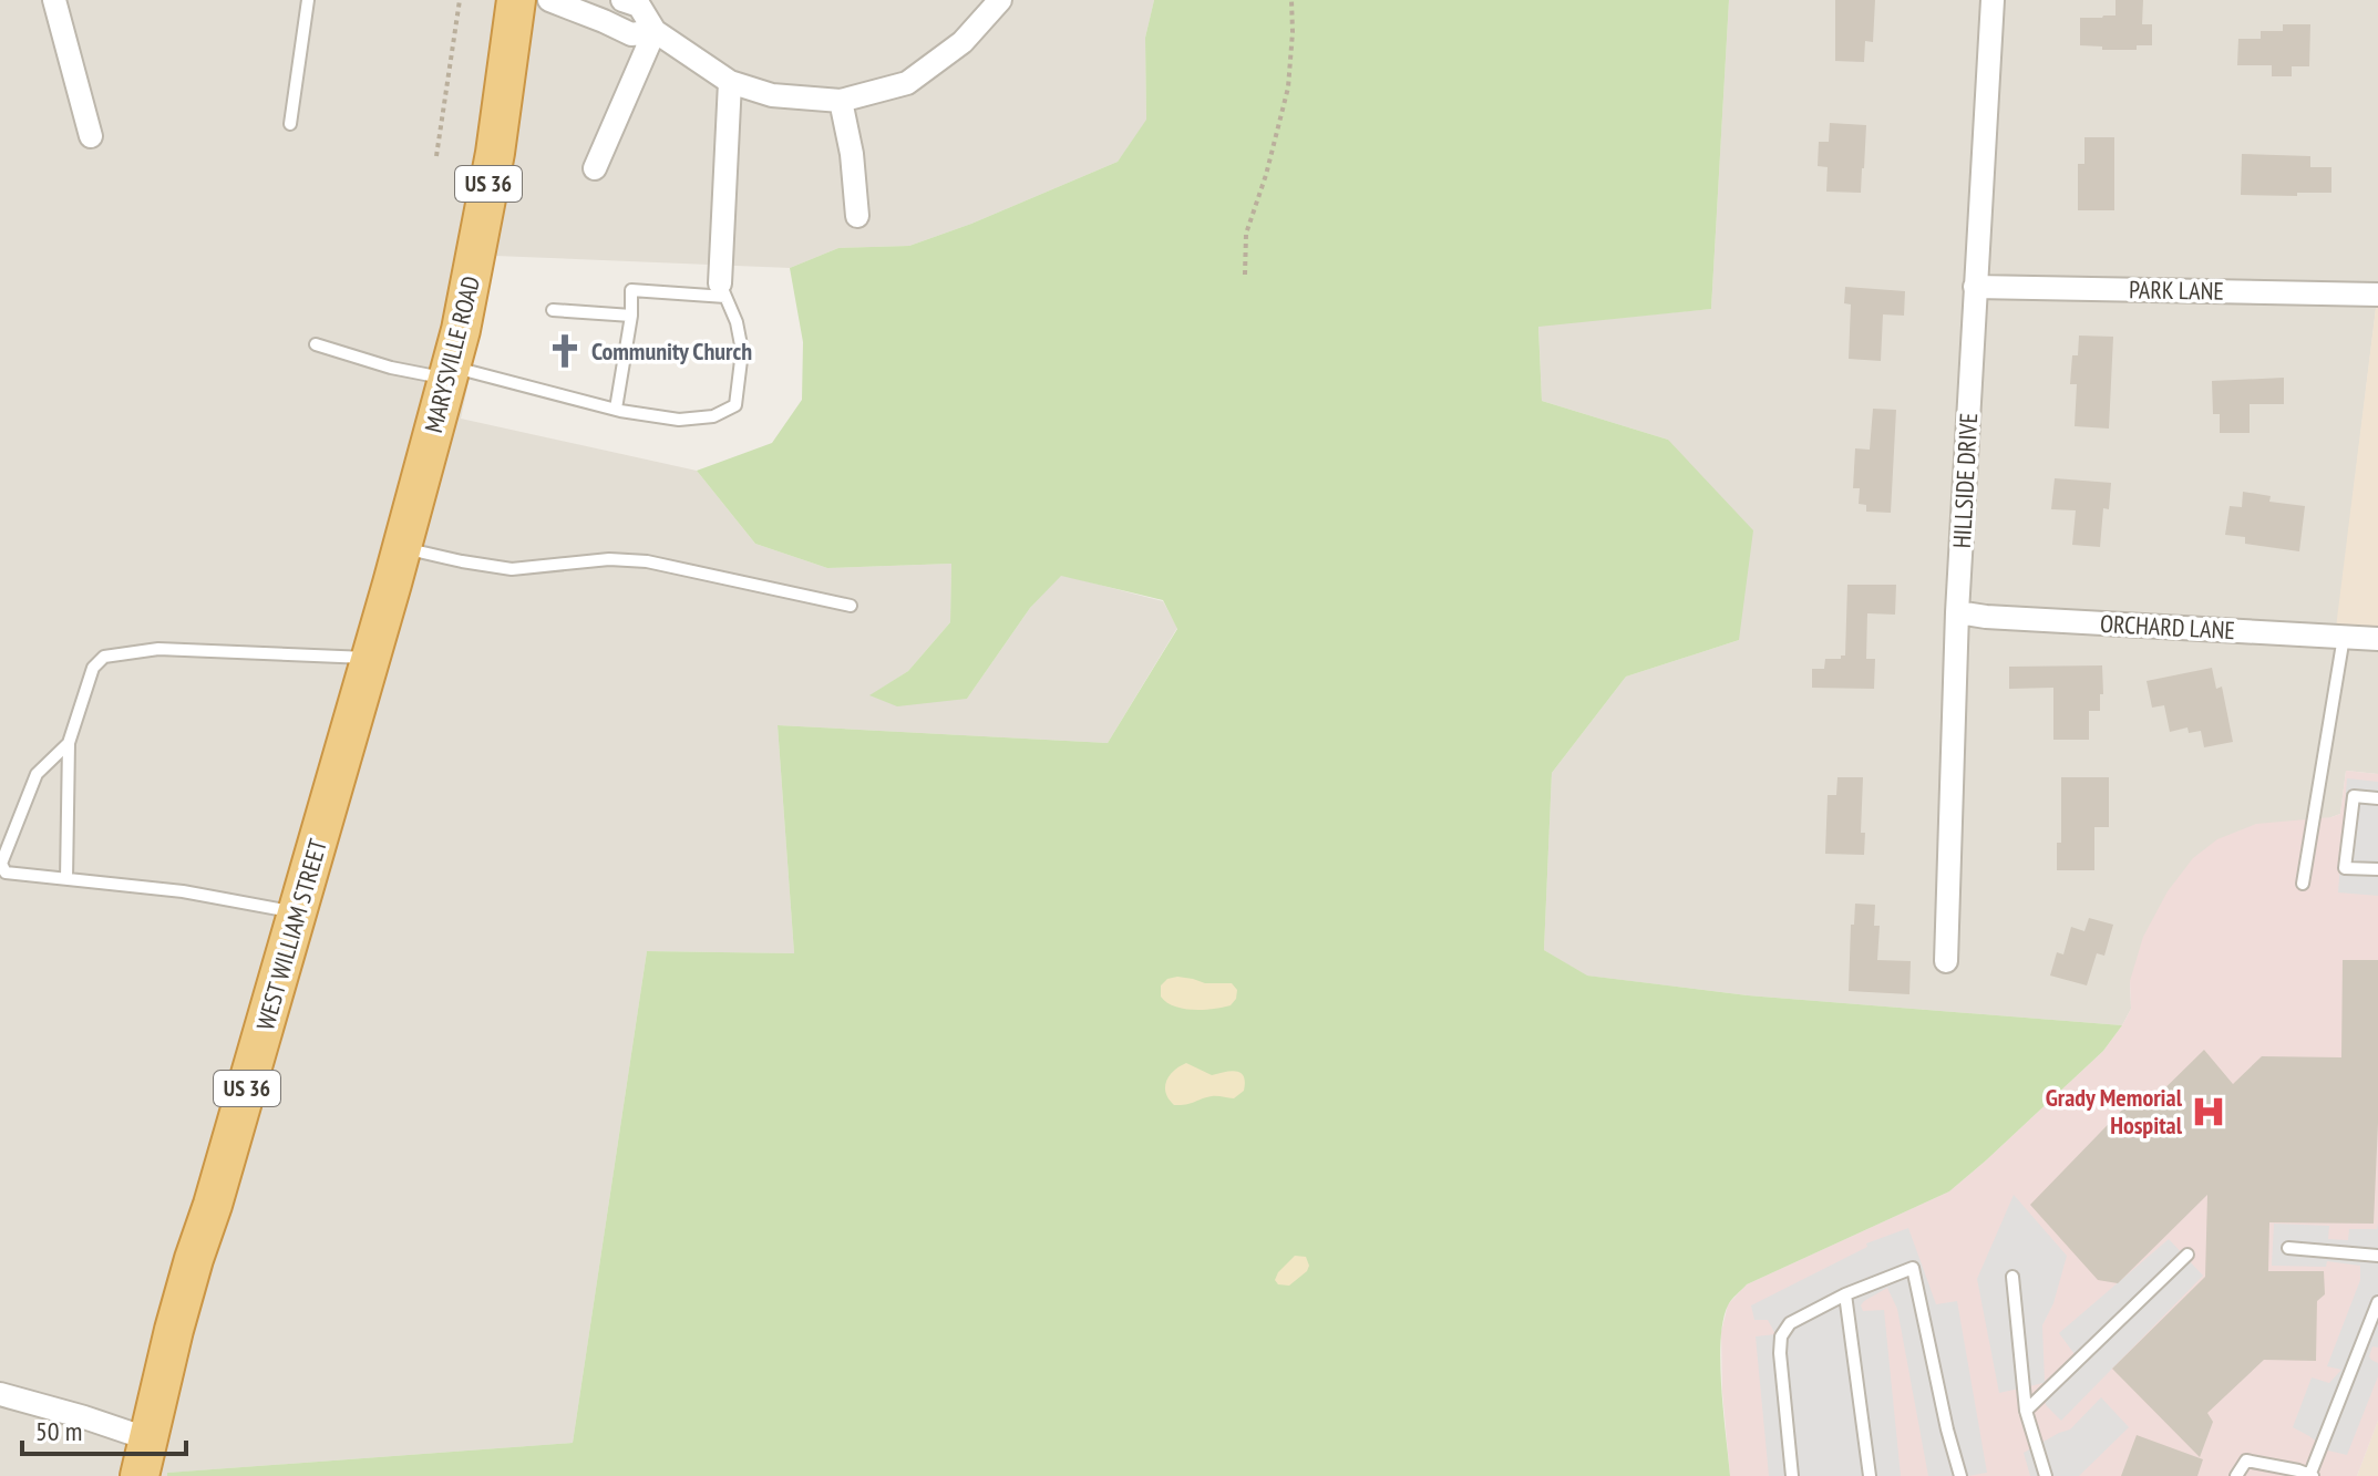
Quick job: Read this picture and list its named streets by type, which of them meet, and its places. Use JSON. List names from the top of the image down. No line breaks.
{"streets":{"highway":["US 36","MARYSVILLE ROAD","WEST WILLIAM STREET"],"street":["PARK LANE","HILLSIDE DRIVE","ORCHARD LANE"]},"crossings":[["PARK LANE","HILLSIDE DRIVE"],["MARYSVILLE ROAD","WEST WILLIAM STREET"],["HILLSIDE DRIVE","ORCHARD LANE"]],"places":{"church":["Community Church"],"hospital":["Grady Memorial Hospital"]},"scale_bar":"50 m"}
